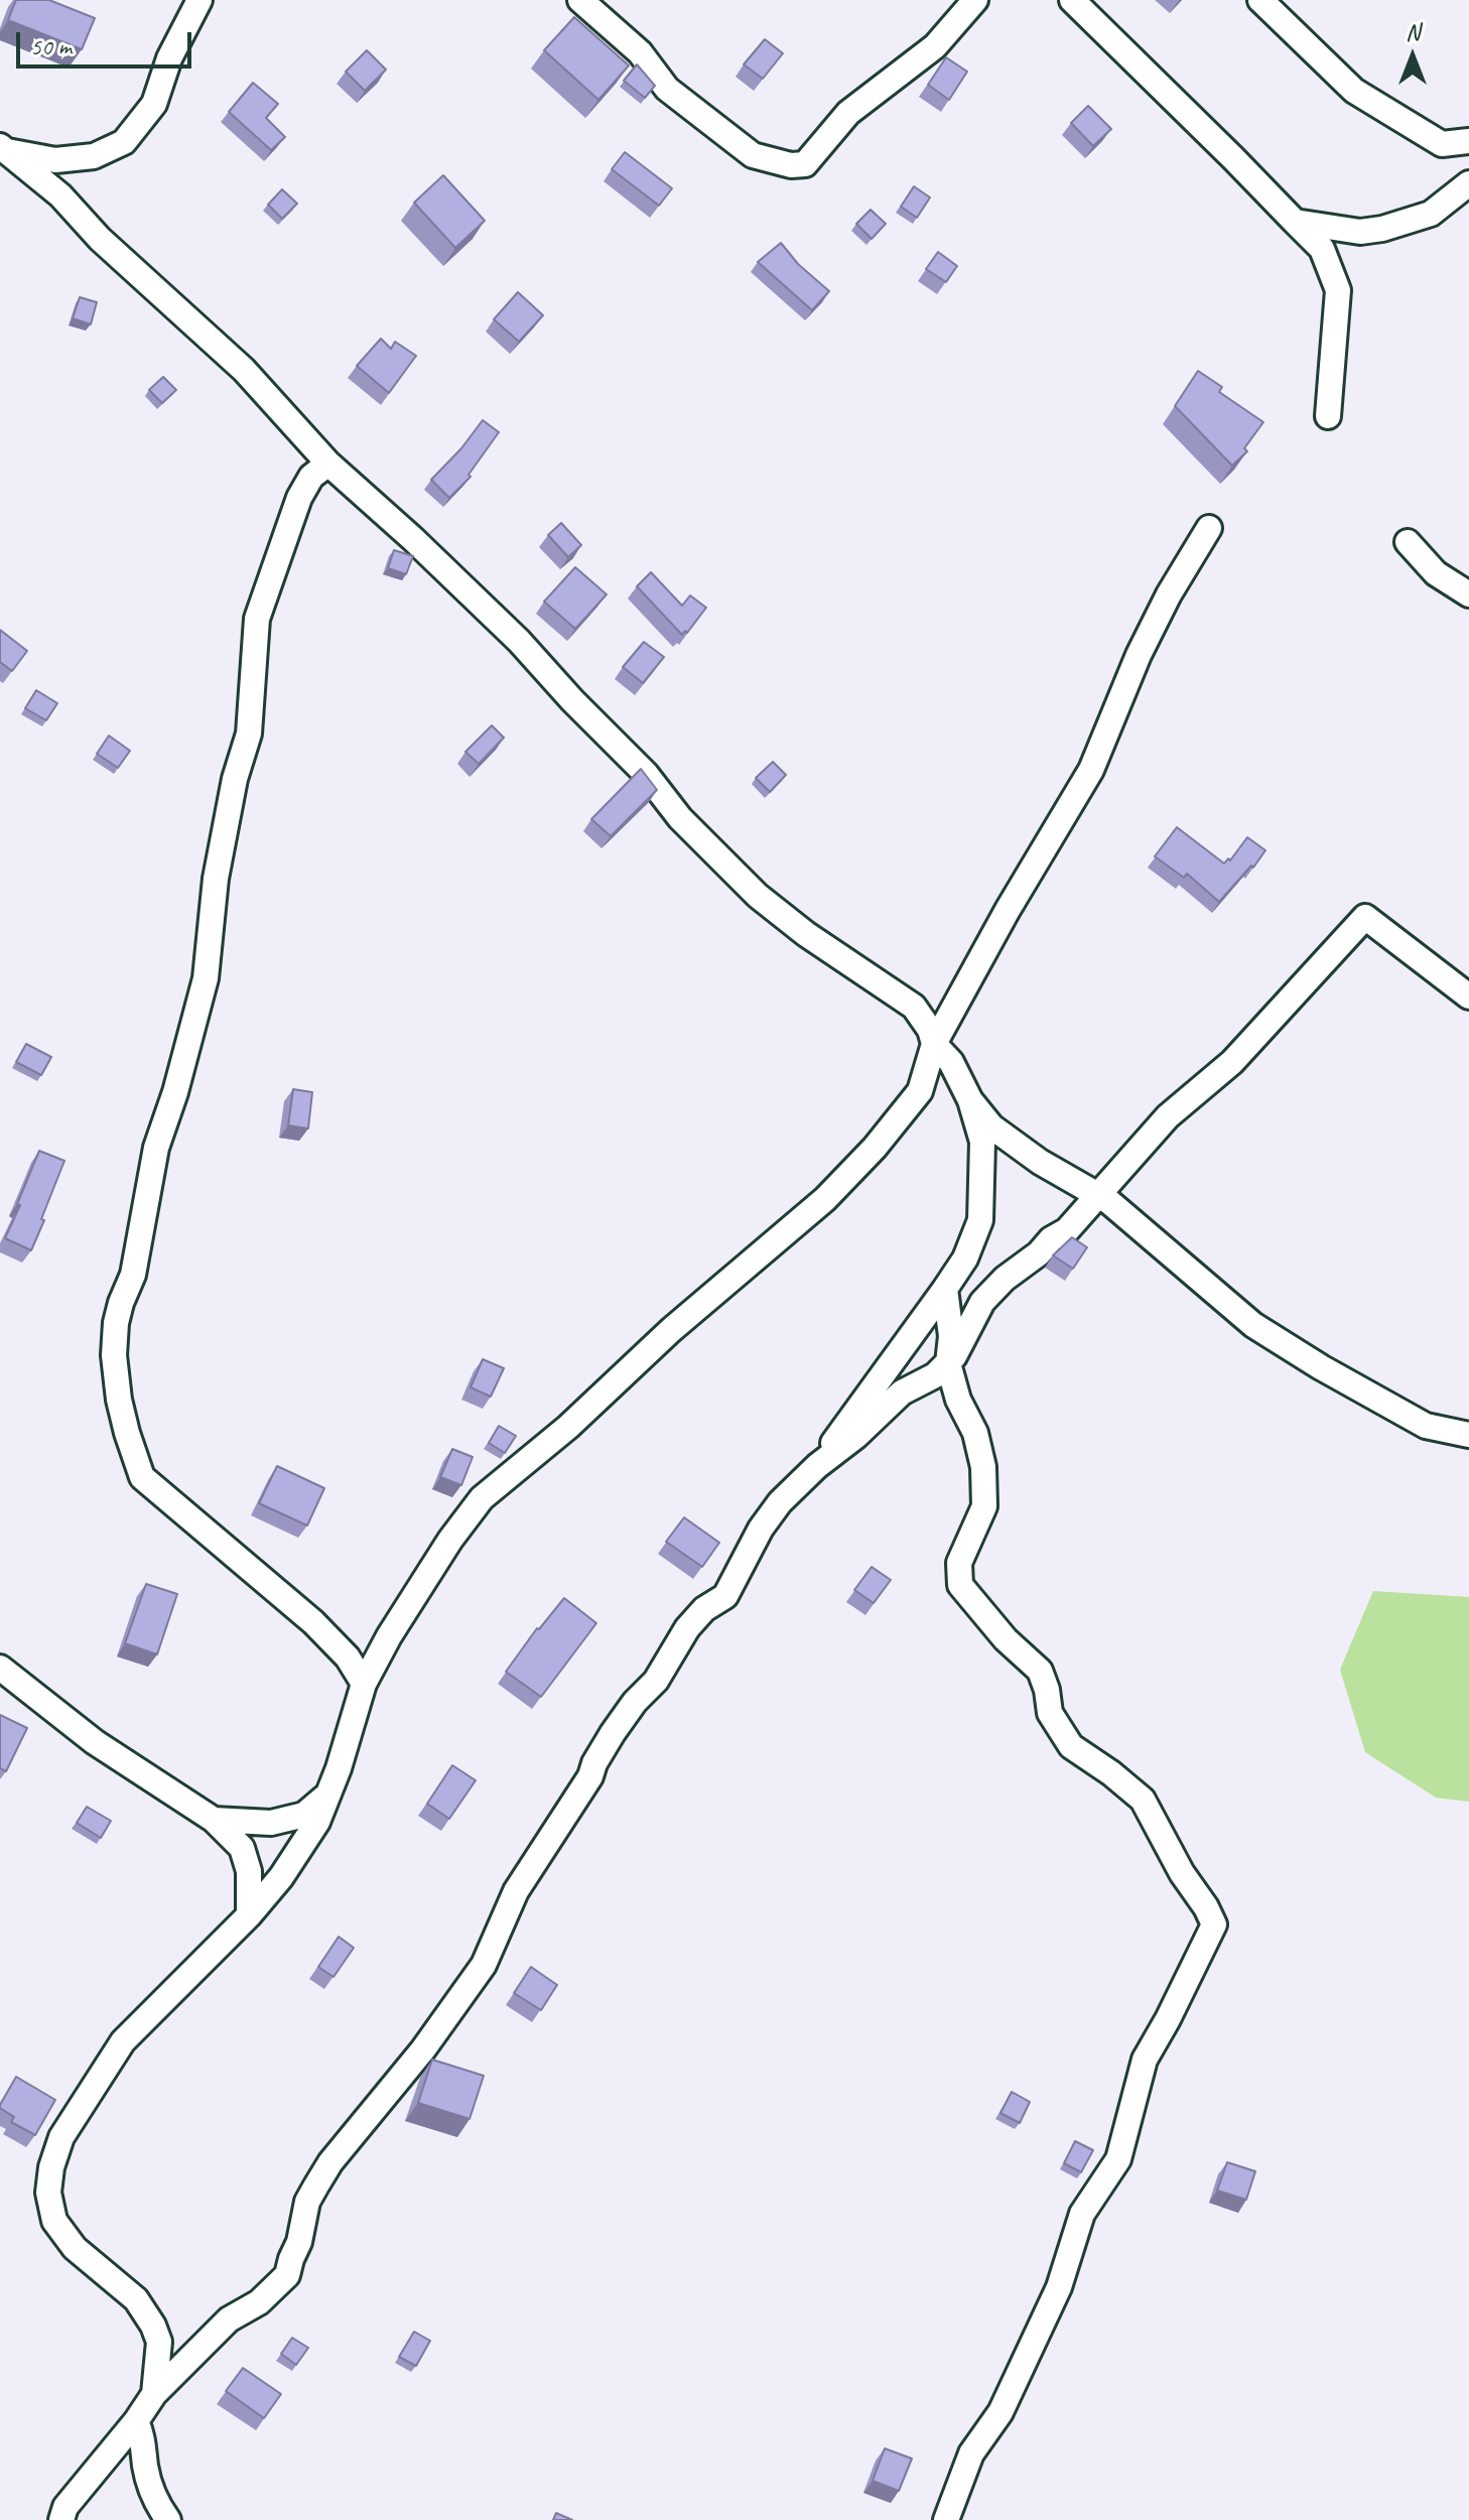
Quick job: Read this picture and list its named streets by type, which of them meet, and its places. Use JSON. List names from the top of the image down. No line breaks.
{"scale_bar":"50 m","north":"top"}
